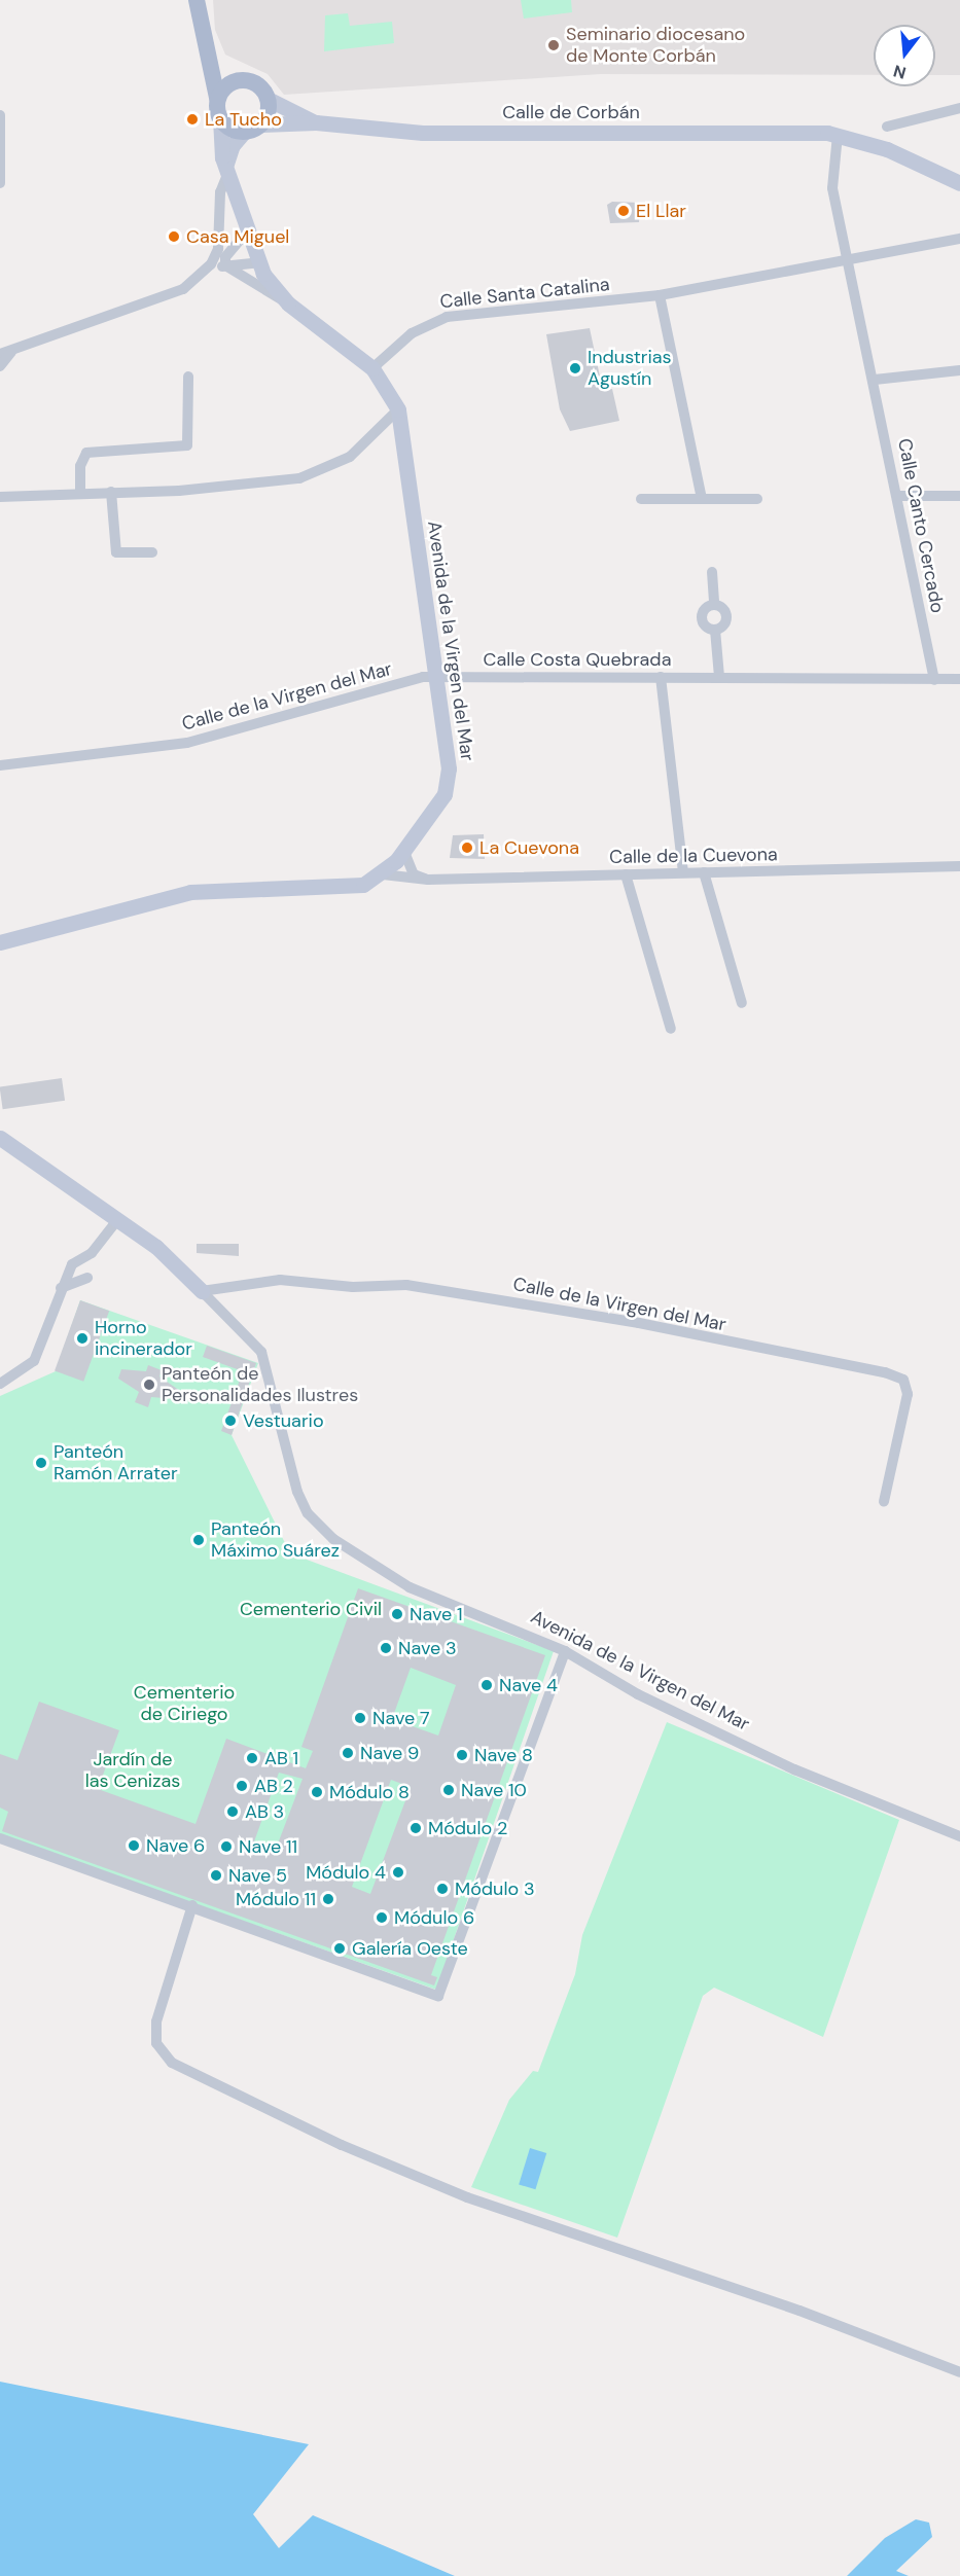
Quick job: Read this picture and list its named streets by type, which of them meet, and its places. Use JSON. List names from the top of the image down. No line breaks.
{"streets":{"main road":["Calle de Corbán","Avenida de la Virgen del Mar"],"street":["Calle Santa Catalina","Calle Canto Cercado","Calle Costa Quebrada","Calle de la Virgen del Mar","Calle de la Cuevona"]},"crossings":[["Calle de Corbán","Calle Canto Cercado"],["Calle de Corbán","Avenida de la Virgen del Mar"],["Calle Santa Catalina","Calle Canto Cercado"],["Calle Santa Catalina","Avenida de la Virgen del Mar"],["Calle Canto Cercado","Calle Costa Quebrada"],["Avenida de la Virgen del Mar","Calle Costa Quebrada"],["Avenida de la Virgen del Mar","Calle de la Virgen del Mar"],["Avenida de la Virgen del Mar","Calle de la Cuevona"],["Calle Costa Quebrada","Calle de la Virgen del Mar"]],"parks":["Cementerio Civil","Cementerio de Ciriego","Jardín de las Cenizas"],"places":["Seminario diocesano de Monte Corbán","La Tucho","El Llar","Casa Miguel","Industrias Agustín","La Cuevona","Horno incinerador","Panteón de Personalidades Ilustres","Vestuario","Panteón Ramón Arrater","Panteón Máximo Suárez","Nave 1","Nave 3","Nave 4","Nave 7","Nave 9","Nave 8","AB 1","AB 2","Nave 10","Módulo 8","AB 3","Módulo 2","Nave 6","Nave 11","Módulo 4","Nave 5","Módulo 3","Módulo 11","Módulo 6","Galería Oeste"],"north":"bottom"}
